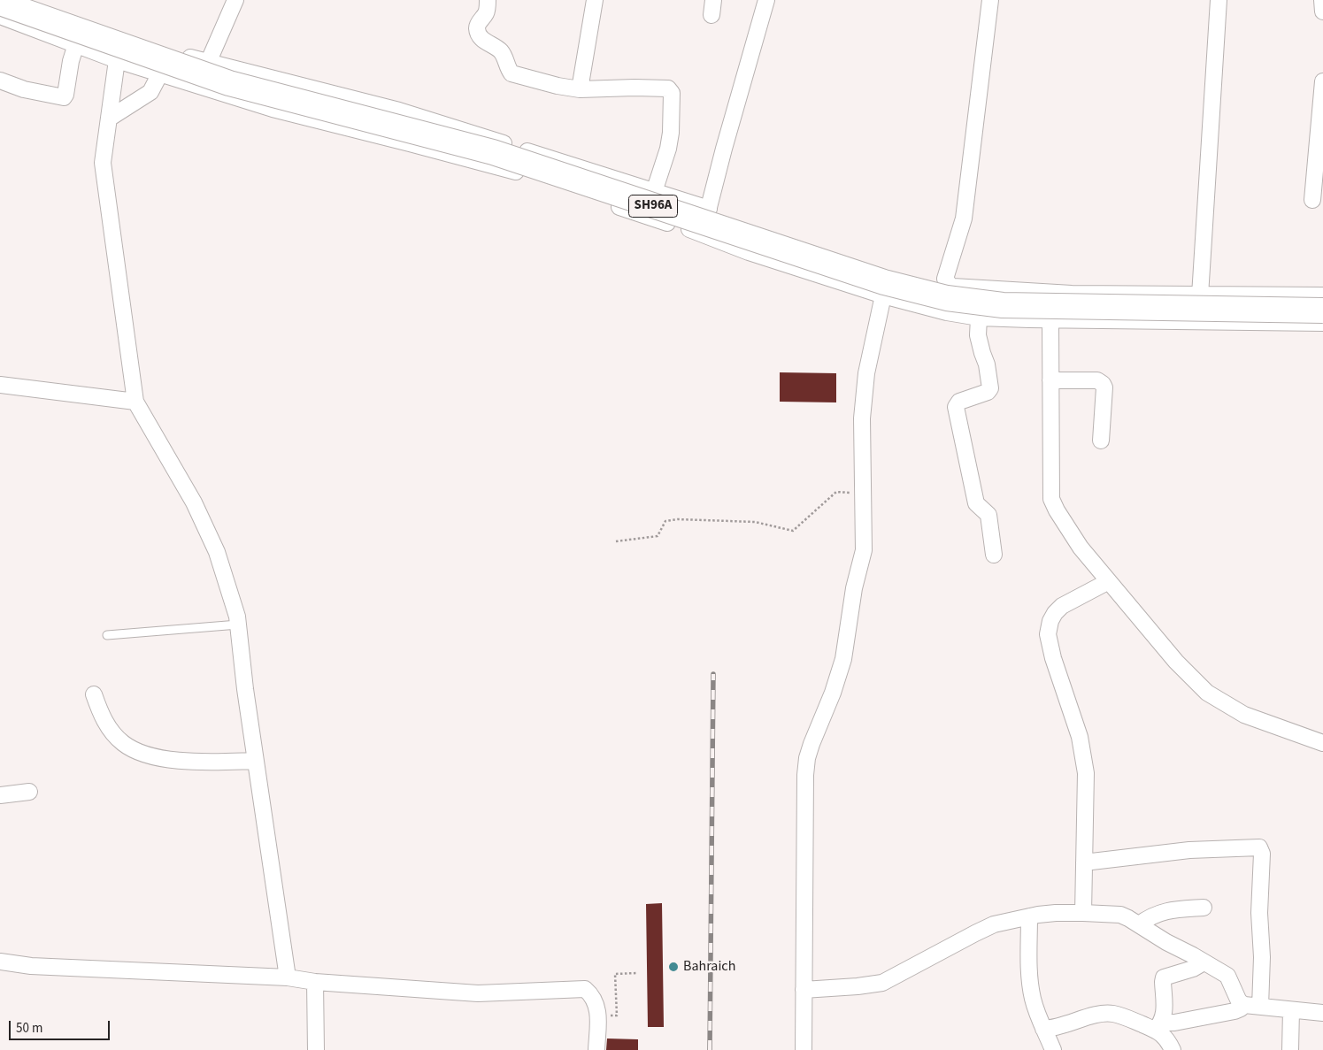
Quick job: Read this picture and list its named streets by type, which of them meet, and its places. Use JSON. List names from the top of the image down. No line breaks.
{"streets":{"main road":["SH96A"]},"places":["Bahraich"],"scale_bar":"50 m"}
